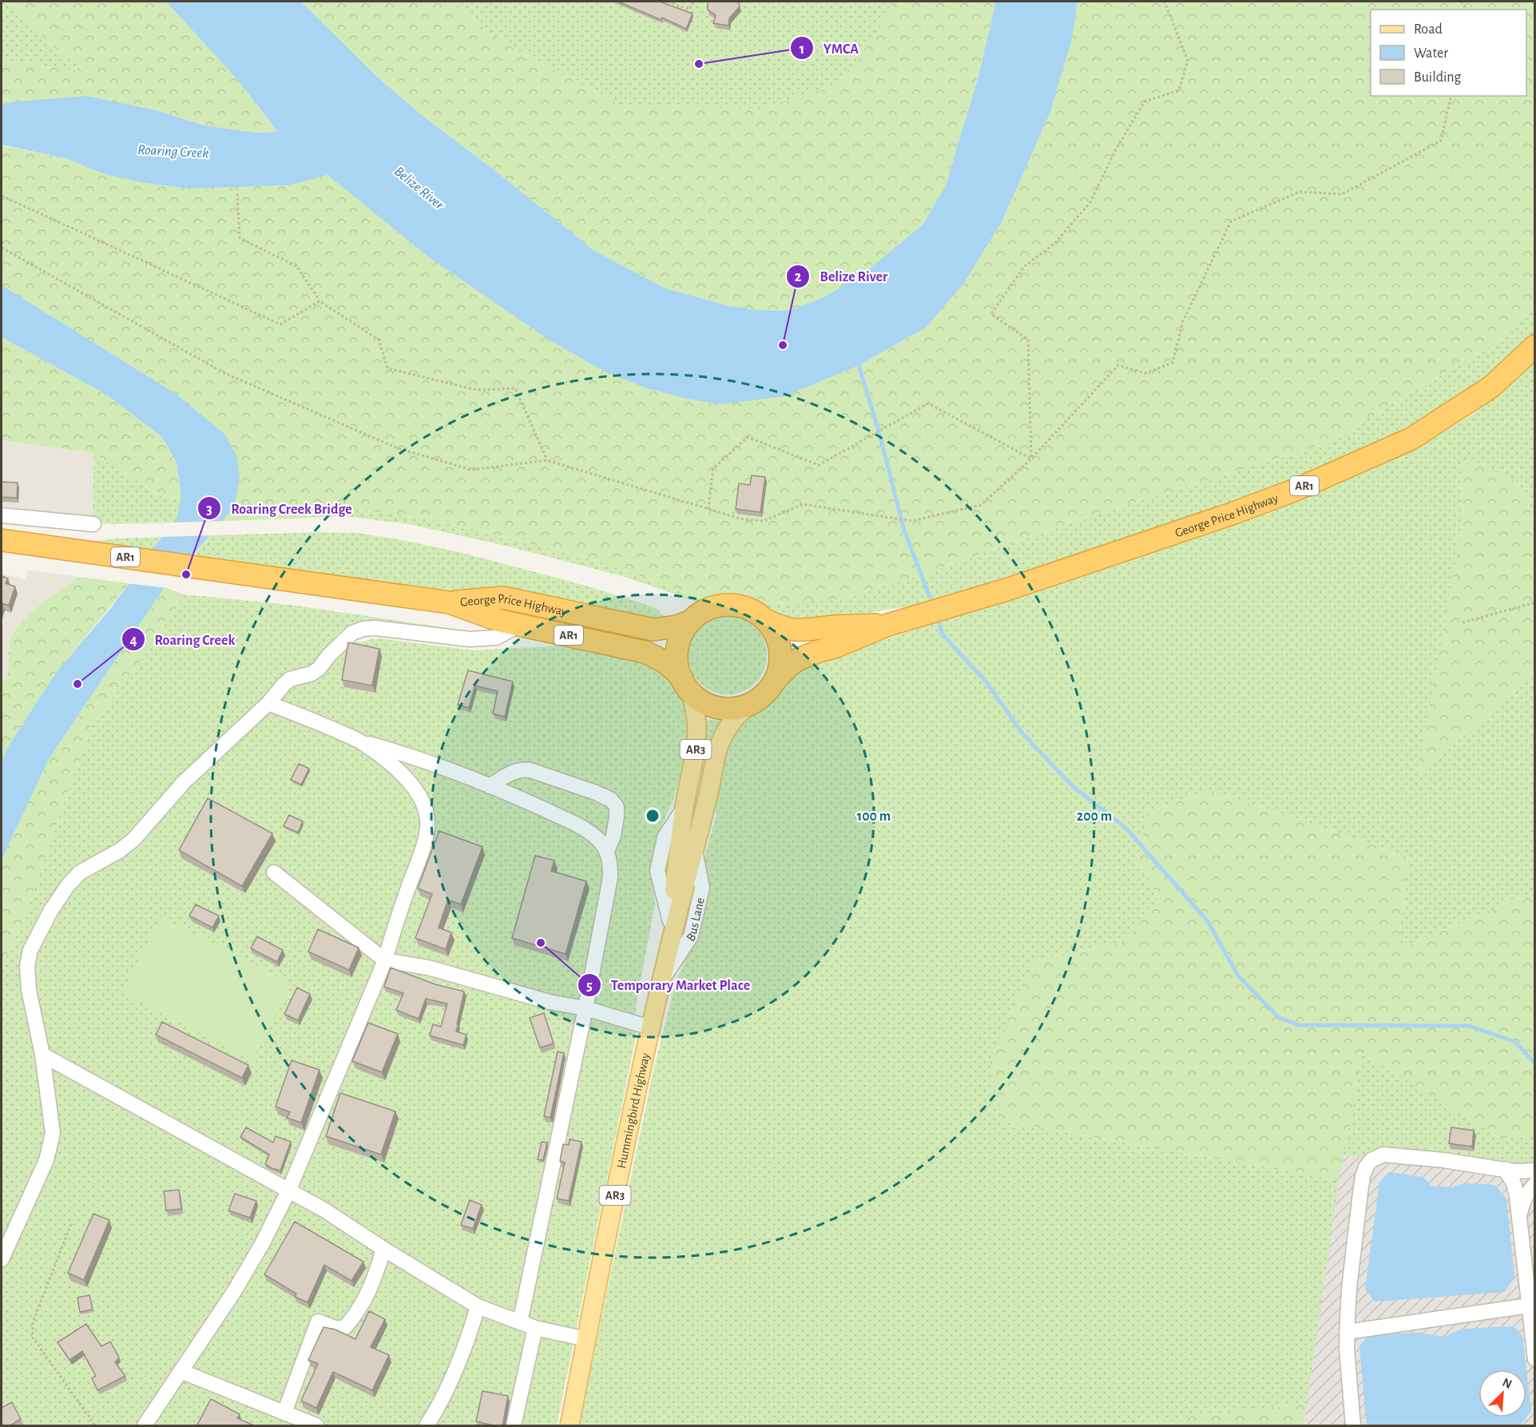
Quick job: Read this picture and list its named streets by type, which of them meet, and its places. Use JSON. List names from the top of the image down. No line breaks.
{"streets":{"highway":["AR1","George Price Highway"],"main road":["AR3","Hummingbird Highway"]},"crossings":[["George Price Highway","Hummingbird Highway"]],"water":["Roaring Creek","Belize River"],"places":["YMCA","Belize River","Roaring Creek Bridge","Roaring Creek","Temporary Market Place"],"legend":["Road","Water","Building"],"north":"top right","rings":["100 m","200 m"]}
